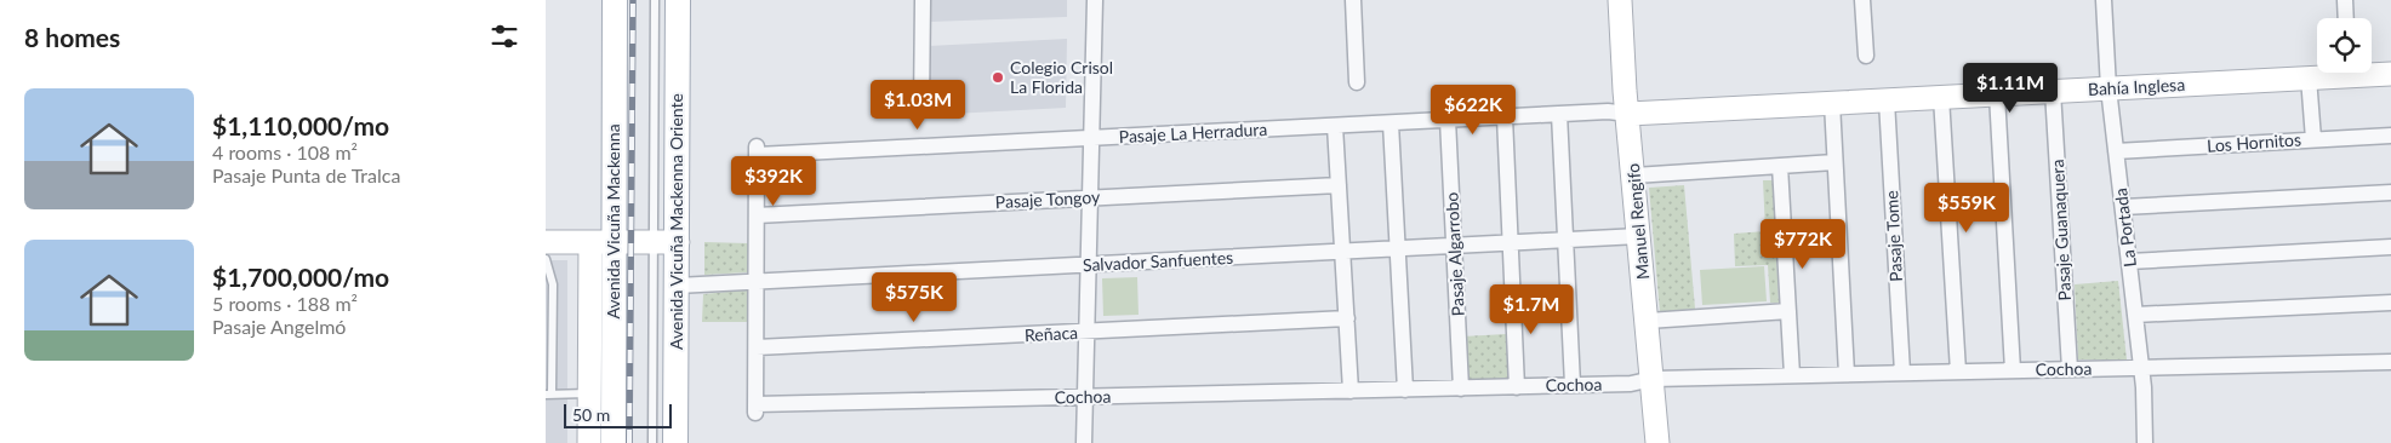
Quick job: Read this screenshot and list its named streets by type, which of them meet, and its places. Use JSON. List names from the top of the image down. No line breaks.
{"streets":{"main road":["Avenida Vicuña Mackenna","Avenida Vicuña Mackenna Oriente"],"street":["Bahía Inglesa","Pasaje La Herradura","Los Hornitos","Pasaje Tongoy","Manuel Rengifo","La Portada","Pasaje Guanaquera","Pasaje Tome","Pasaje Algarrobo","Salvador Sanfuentes","Reñaca","Cochoa"]},"crossings":[["Bahía Inglesa","Pasaje La Herradura"],["Bahía Inglesa","Manuel Rengifo"],["Bahía Inglesa","La Portada"],["Bahía Inglesa","Pasaje Guanaquera"],["Bahía Inglesa","Pasaje Tome"],["Pasaje La Herradura","Pasaje Tongoy"],["Pasaje La Herradura","Manuel Rengifo"],["Pasaje La Herradura","Pasaje Algarrobo"],["Los Hornitos","La Portada"],["Avenida Vicuña Mackenna Oriente","Salvador Sanfuentes"],["Manuel Rengifo","Salvador Sanfuentes"],["Manuel Rengifo","Cochoa"],["La Portada","Cochoa"],["Pasaje Guanaquera","Cochoa"],["Pasaje Tome","Cochoa"],["Pasaje Algarrobo","Salvador Sanfuentes"],["Pasaje Algarrobo","Cochoa"],["Reñaca","Cochoa"]],"places":["Colegio Crisol La Florida"],"scale_bar":"50 m","page":{"heading":"8 homes","price":["$1.11M","$1.03M","$622K","$392K","$559K","$772K","$575K","$1.7M"],"list":[{"name":"$1,110,000/mo","note":"4 rooms · 108 m² · Pasaje Punta de Tralca"},{"name":"$1,700,000/mo","note":"5 rooms · 188 m² · Pasaje Angelmó"}],"scale":"50 m"}}
